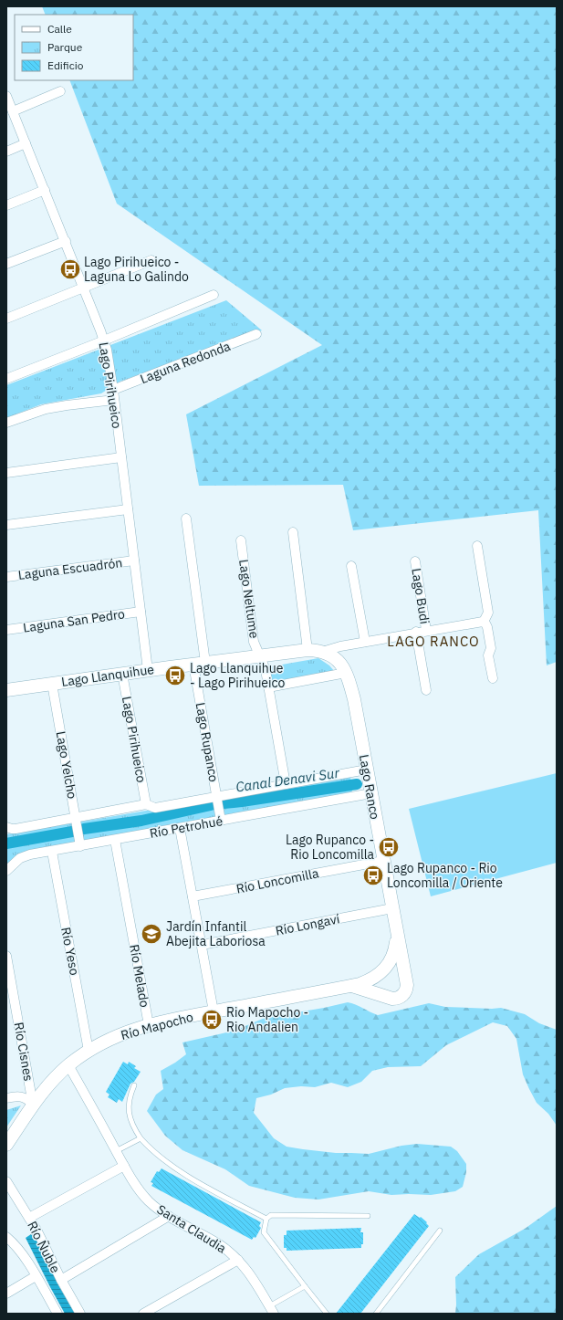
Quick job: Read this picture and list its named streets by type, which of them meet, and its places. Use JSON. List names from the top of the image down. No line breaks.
{"streets":{"street":["Laguna Redonda","Lago Pirihueico","Laguna Escuadrón","Lago Budi","Lago Neltume","Laguna San Pedro","Lago Llanquihue","Lago Rupanco","Lago Yelcho","Lago Ranco","Río Petrohué","Río Loncomilla","Río Longaví","Río Yeso","Río Melado","Río Mapocho","Río Cisnes","Santa Claudia","Río Ñuble"]},"crossings":[["Laguna Redonda","Lago Pirihueico"],["Lago Pirihueico","Laguna Escuadrón"],["Lago Pirihueico","Laguna San Pedro"],["Lago Pirihueico","Lago Llanquihue"],["Lago Pirihueico","Río Petrohué"],["Lago Budi","Lago Llanquihue"],["Lago Neltume","Lago Llanquihue"],["Lago Neltume","Río Petrohué"],["Lago Llanquihue","Lago Rupanco"],["Lago Llanquihue","Lago Yelcho"],["Lago Llanquihue","Lago Ranco"],["Lago Rupanco","Río Petrohué"],["Lago Yelcho","Río Petrohué"],["Lago Ranco","Río Petrohué"],["Lago Ranco","Río Loncomilla"],["Lago Ranco","Río Longaví"],["Lago Ranco","Río Mapocho"],["Río Petrohué","Río Yeso"],["Río Petrohué","Río Melado"],["Río Yeso","Río Mapocho"],["Río Melado","Río Mapocho"],["Río Mapocho","Río Cisnes"],["Río Mapocho","Santa Claudia"]],"districts":["LAGO RANCO"],"water":["Canal Denavi Sur"],"places":{"bus stop":["Lago Pirihueico - Laguna Lo Galindo","Lago Llanquihue - Lago Pirihueico","Lago Rupanco - Rio Loncomilla","Lago Rupanco - Rio Loncomilla / Oriente","Rio Mapocho - Rio Andalien"],"school or university":["Jardín Infantil Abejita Laboriosa"]},"legend":["Calle","Parque","Edificio"]}
